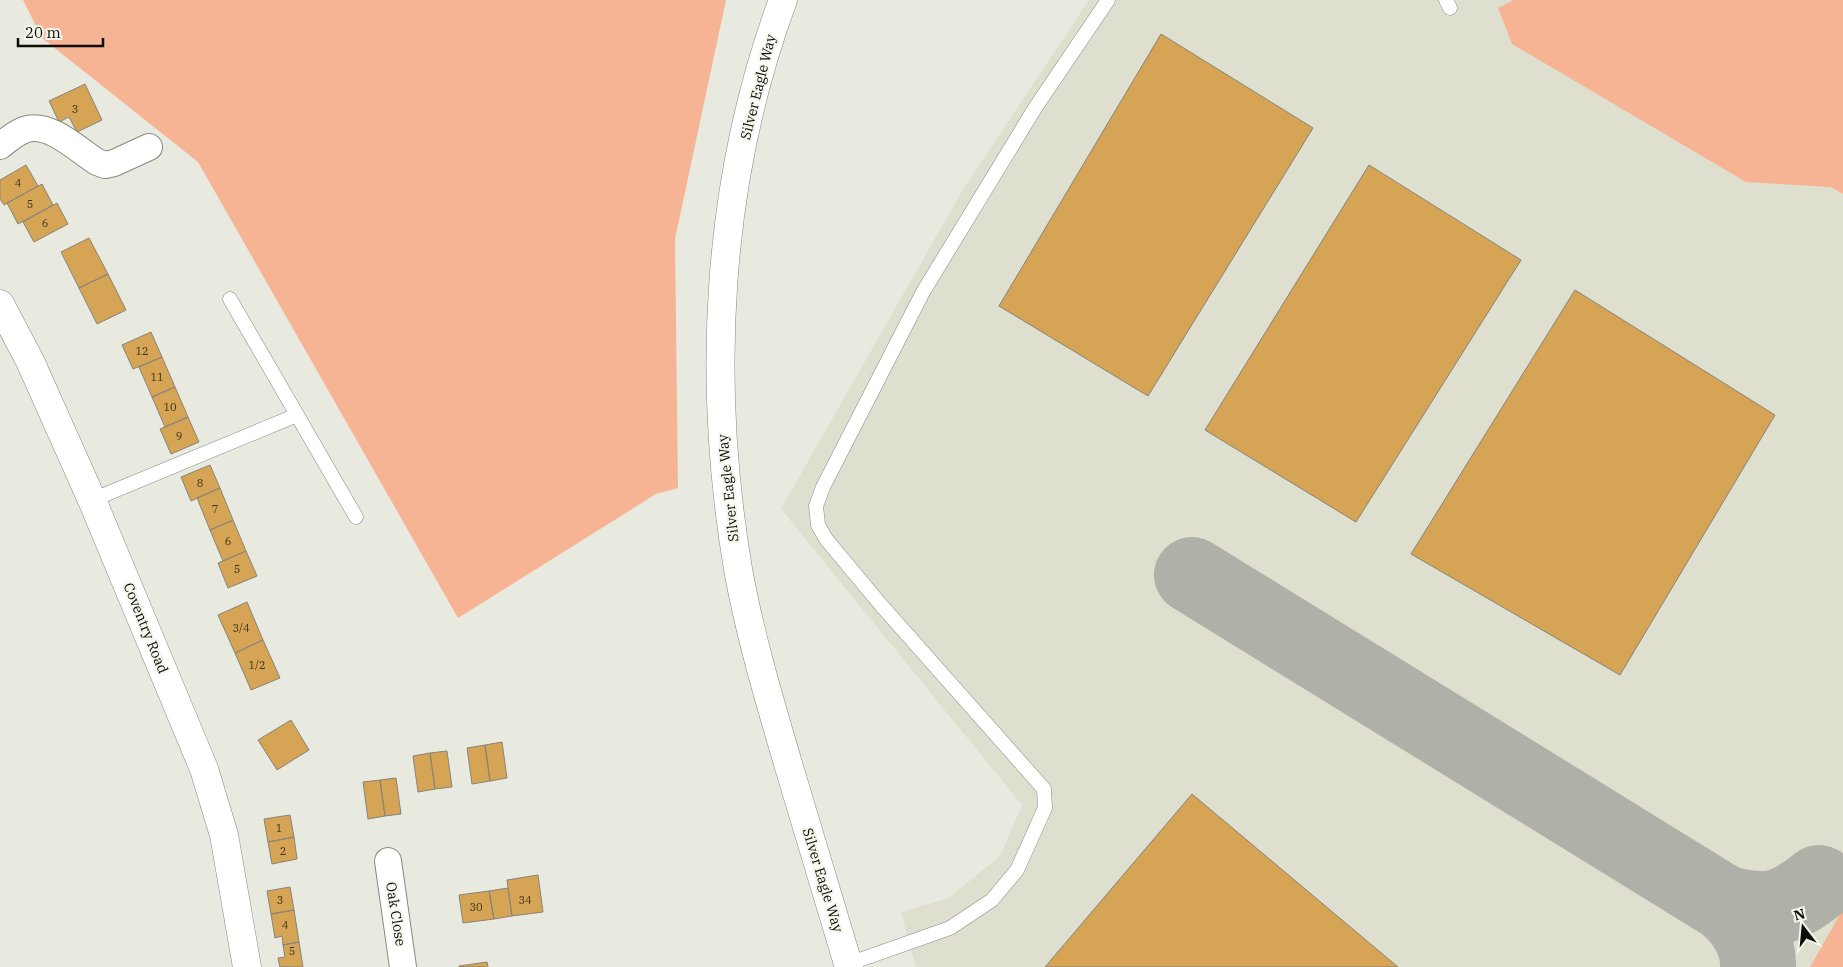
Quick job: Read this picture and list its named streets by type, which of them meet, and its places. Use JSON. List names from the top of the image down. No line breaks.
{"streets":{"street":["Silver Eagle Way","Coventry Road","Oak Close"]},"house_numbers":["3","4","5","6","12","11","10","9","8","7","6","5","3/4","1/2","1","2","3","34","30","4","5"],"scale_bar":"20 m","north":"top"}
